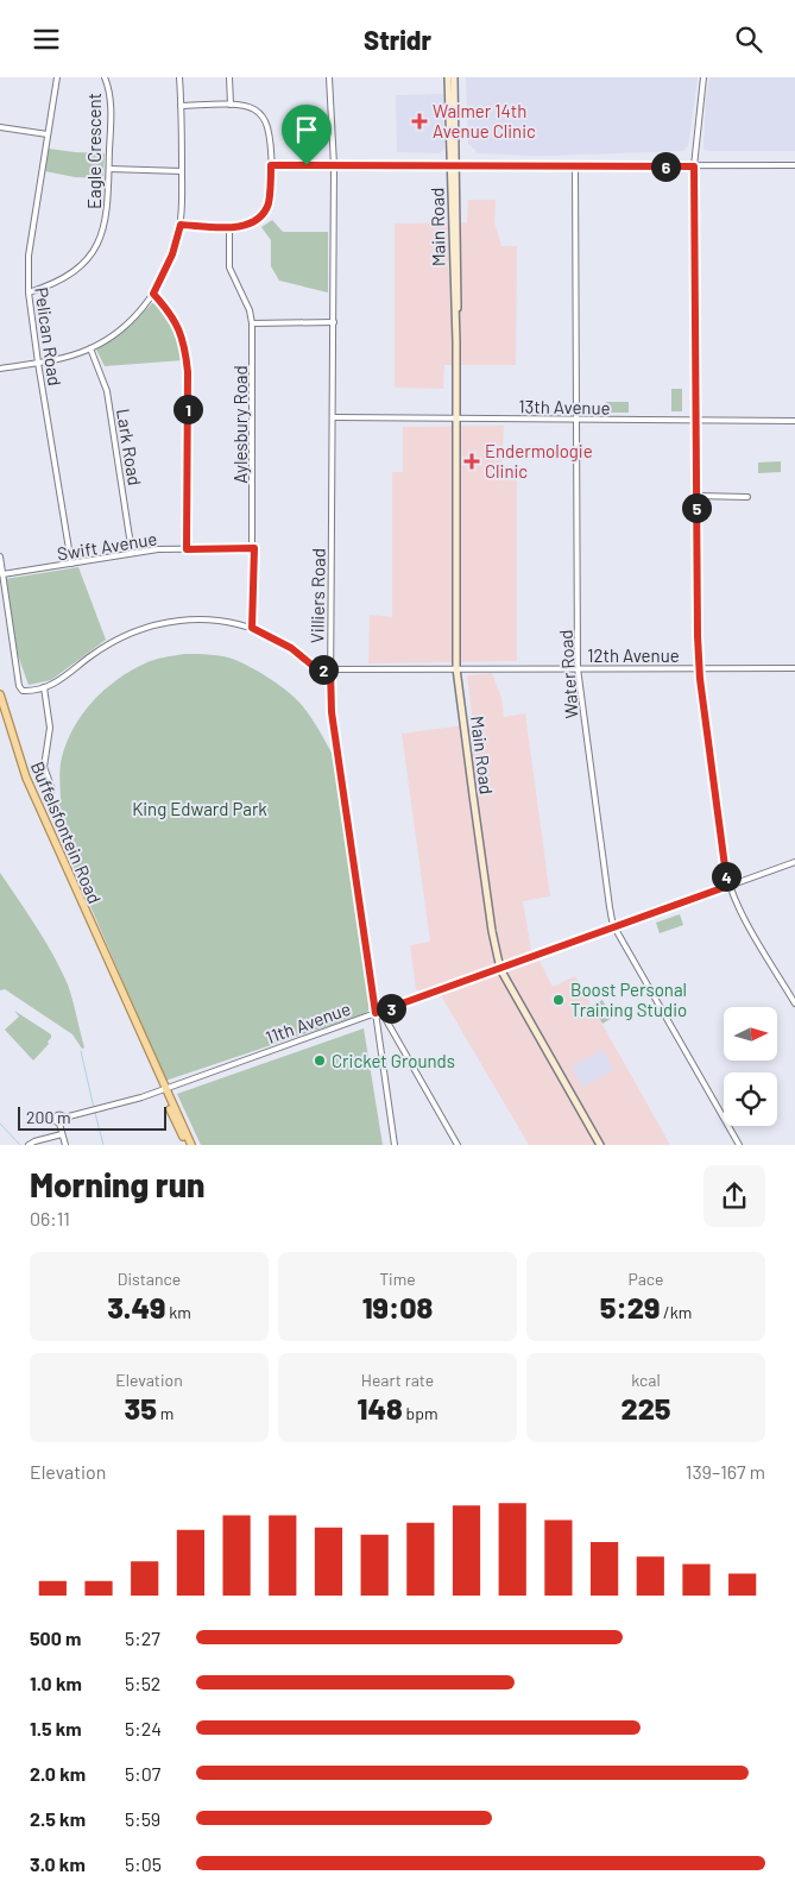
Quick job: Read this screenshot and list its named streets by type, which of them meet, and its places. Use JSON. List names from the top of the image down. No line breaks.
{"streets":{"main road":["Main Road","Buffelsfontein Road"],"street":["Eagle Crescent","Pelican Road","13th Avenue","Aylesbury Road","Lark Road","Swift Avenue","Villiers Road","12th Avenue","Water Road","11th Avenue"]},"crossings":[["Eagle Crescent","Pelican Road"],["Main Road","13th Avenue"],["Main Road","12th Avenue"],["Main Road","11th Avenue"],["Pelican Road","Swift Avenue"],["13th Avenue","Villiers Road"],["13th Avenue","Water Road"],["Aylesbury Road","Swift Avenue"],["Lark Road","Swift Avenue"],["Villiers Road","12th Avenue"],["Villiers Road","11th Avenue"],["12th Avenue","Water Road"],["Water Road","11th Avenue"],["Buffelsfontein Road","11th Avenue"]],"parks":["King Edward Park"],"places":{"health":["Walmer 14th Avenue Clinic","Endermologie Clinic"],"other":["Boost Personal Training Studio","Cricket Grounds"]},"scale_bar":"200 m","north":"right","page":{"header":"Stridr","pins":["6","1","5","2","4","3"],"scale":"200 m","heading":["Morning run","06:11"],"stats":[["Distance","3.49 km"],["Time","19:08"],["Pace","5:29 /km"],["Elevation","35 m"],["Heart rate","148 bpm"],["kcal","225"]],"chart":["Elevation","139–167 m"],"list":[{"name":"500 m","note":"5:27"},{"name":"1.0 km","note":"5:52"},{"name":"1.5 km","note":"5:24"},{"name":"2.0 km","note":"5:07"},{"name":"2.5 km","note":"5:59"},{"name":"3.0 km","note":"5:05"}]}}
